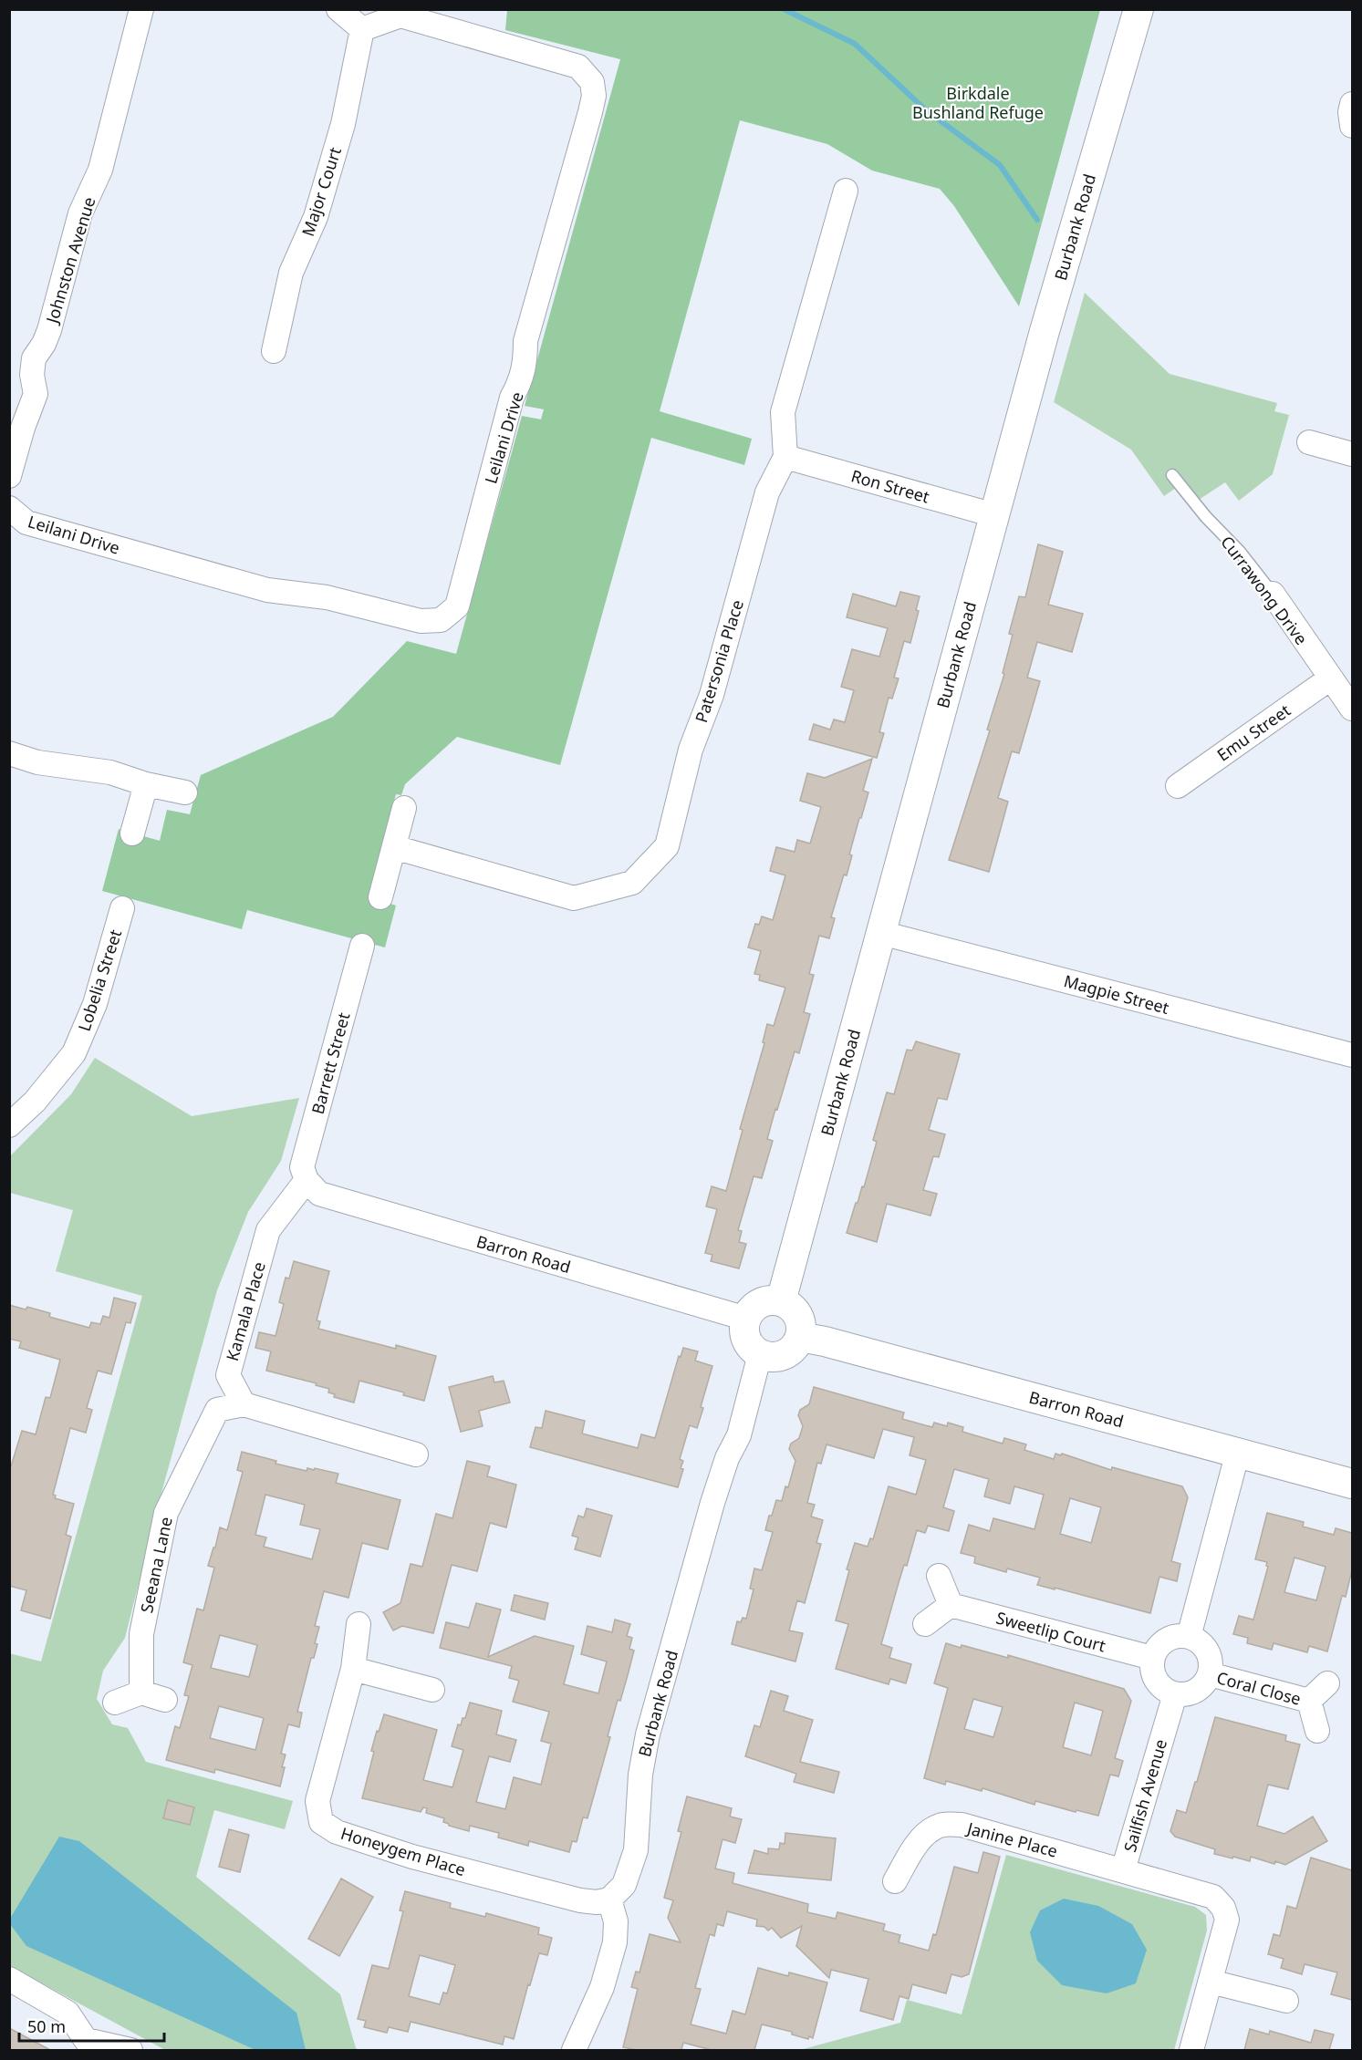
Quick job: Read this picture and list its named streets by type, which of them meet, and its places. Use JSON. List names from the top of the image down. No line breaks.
{"streets":{"street":["Major Court","Burbank Road","Johnston Avenue","Leilani Drive","Ron Street","Currawong Drive","Patersonia Place","Emu Street","Lobelia Street","Magpie Street","Barrett Street","Barron Road","Kamala Place","Seeana Lane","Sweetlip Court","Coral Close","Sailfish Avenue","Janine Place","Honeygem Place"]},"crossings":[["Major Court","Leilani Drive"],["Burbank Road","Ron Street"],["Burbank Road","Magpie Street"],["Burbank Road","Barron Road"],["Burbank Road","Honeygem Place"],["Ron Street","Patersonia Place"],["Currawong Drive","Emu Street"],["Barrett Street","Barron Road"],["Barrett Street","Kamala Place"],["Barron Road","Kamala Place"],["Kamala Place","Seeana Lane"],["Sweetlip Court","Coral Close"],["Sweetlip Court","Sailfish Avenue"],["Coral Close","Sailfish Avenue"],["Sailfish Avenue","Janine Place"]],"parks":["Birkdale Bushland Refuge"],"scale_bar":"50 m"}
